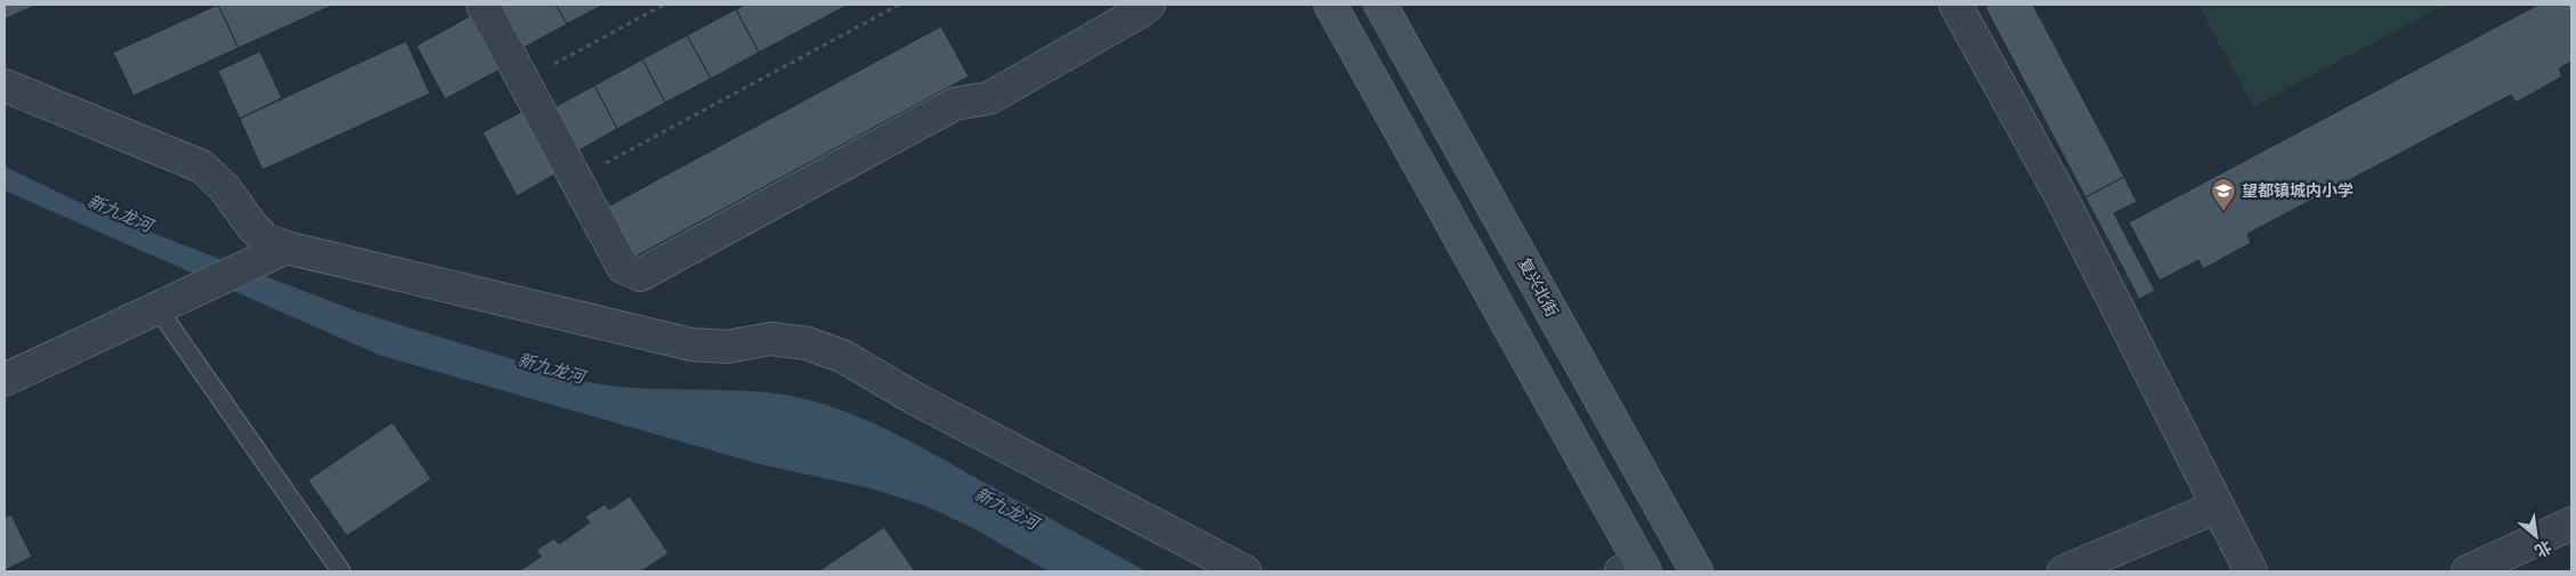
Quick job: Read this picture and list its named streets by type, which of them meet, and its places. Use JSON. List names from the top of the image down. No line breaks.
{"streets":{"main road":["复兴北街"]},"water":["新九龙河"],"places":{"school or university":["望都镇城内小学"]},"north":"bottom right"}
